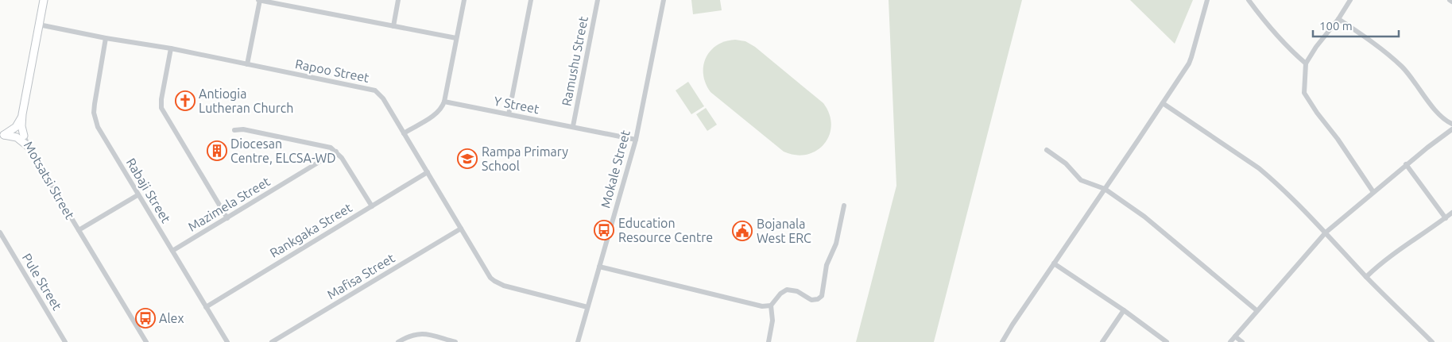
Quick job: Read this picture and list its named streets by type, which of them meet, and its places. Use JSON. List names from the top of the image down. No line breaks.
{"streets":{"street":["Ramushu Street","Rapoo Street","Y Street","Mokale Street","Motsatsi Street","Rabaji Street","Mazimela Street","Rankgaka Street","Mafisa Street","Pule Street"]},"crossings":[["Ramushu Street","Y Street"],["Rapoo Street","Mokale Street"],["Rapoo Street","Motsatsi Street"],["Rapoo Street","Rabaji Street"],["Rapoo Street","Rankgaka Street"],["Rapoo Street","Mafisa Street"],["Y Street","Mokale Street"],["Rabaji Street","Mazimela Street"],["Rabaji Street","Rankgaka Street"]],"places":{"church":["Antiogia Lutheran Church"],"building":["Diocesan Centre, ELCSA-WD"],"school or university":["Rampa Primary School"],"bus stop":["Education Resource Centre","Alex"],"public building":["Bojanala West ERC"]},"scale_bar":"100 m"}
